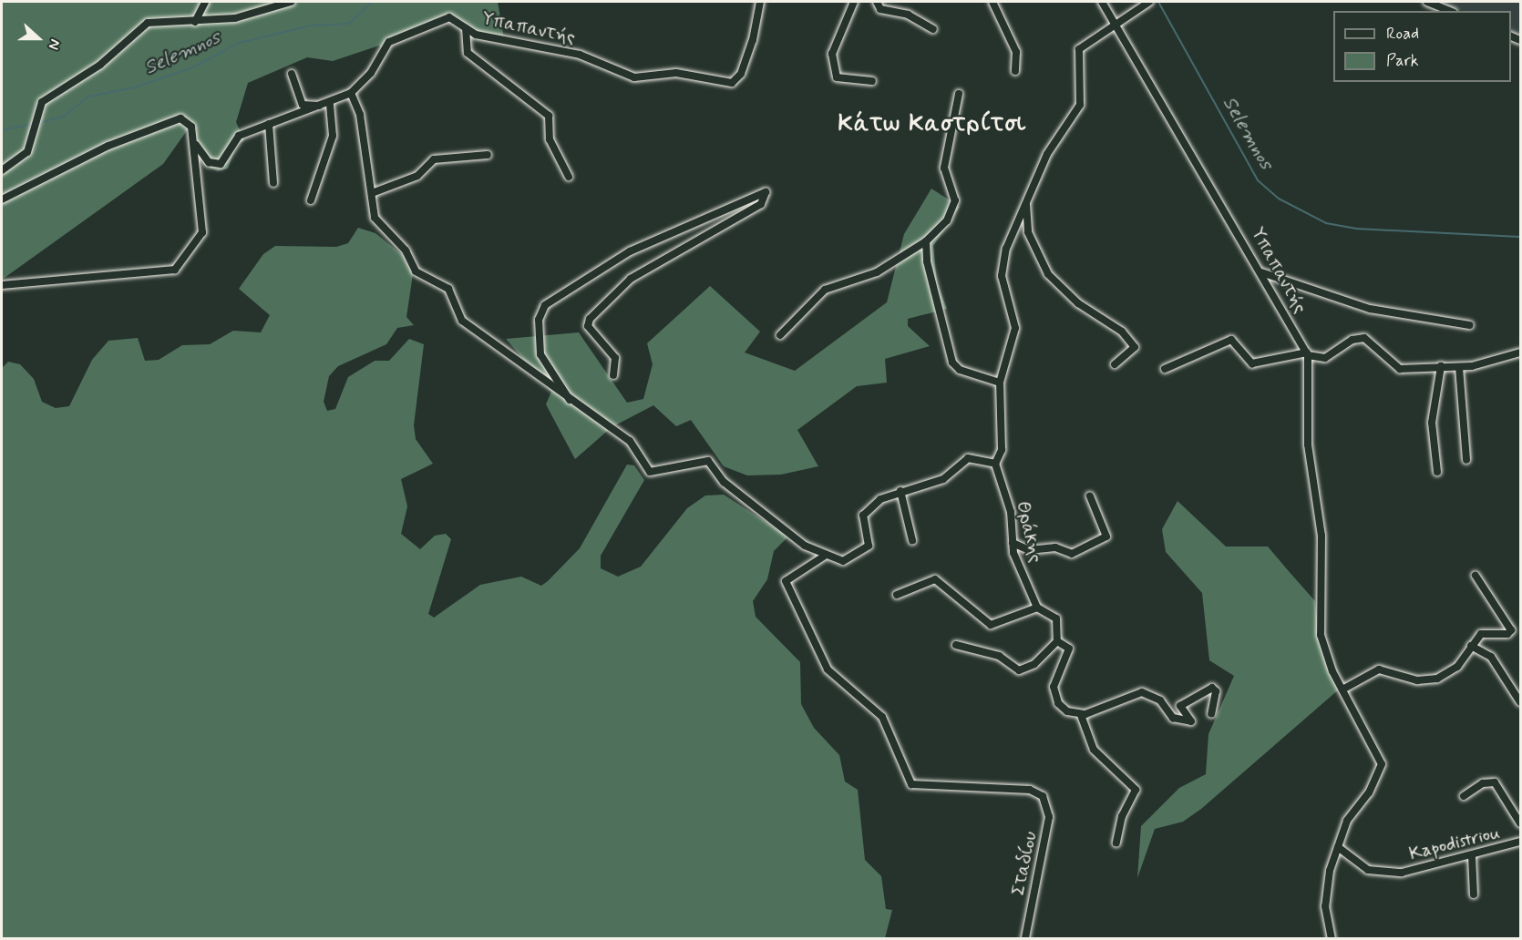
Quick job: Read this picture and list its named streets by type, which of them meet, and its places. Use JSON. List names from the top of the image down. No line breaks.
{"streets":{"street":["Υπαπαντής","Θράκης","Kapodistriou","Σταδίου"]},"districts":["Κάτω Καστρίτσι"],"water":["Selemnos"],"legend":["Road","Park"],"north":"right"}
